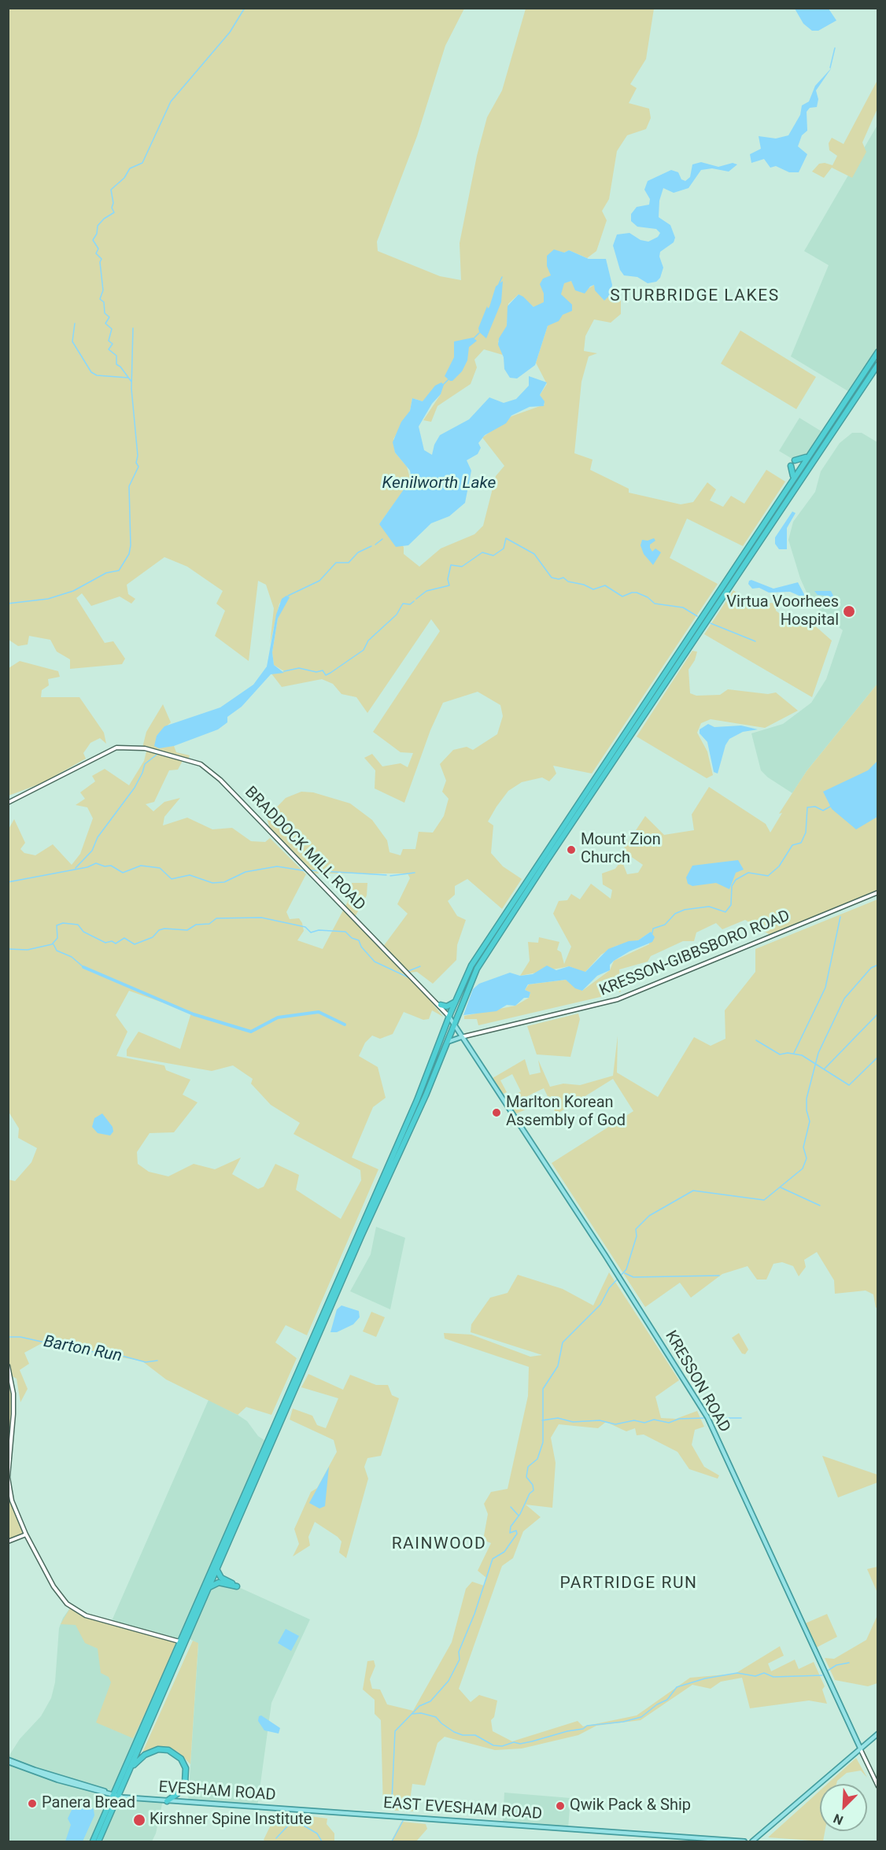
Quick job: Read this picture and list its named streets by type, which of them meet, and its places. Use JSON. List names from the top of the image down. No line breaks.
{"streets":{"main road":["KRESSON ROAD","EVESHAM ROAD","EAST EVESHAM ROAD"],"street":["BRADDOCK MILL ROAD","KRESSON-GIBBSBORO ROAD"]},"crossings":[["BRADDOCK MILL ROAD","KRESSON ROAD"],["KRESSON-GIBBSBORO ROAD","KRESSON ROAD"],["EVESHAM ROAD","EAST EVESHAM ROAD"]],"districts":["STURBRIDGE LAKES","RAINWOOD","PARTRIDGE RUN"],"water":["Kenilworth Lake","Barton Run"],"places":["Virtua Voorhees Hospital","Mount Zion Church","Marlton Korean Assembly of God","Panera Bread","Qwik Pack & Ship","Kirshner Spine Institute"],"north":"bottom left"}
